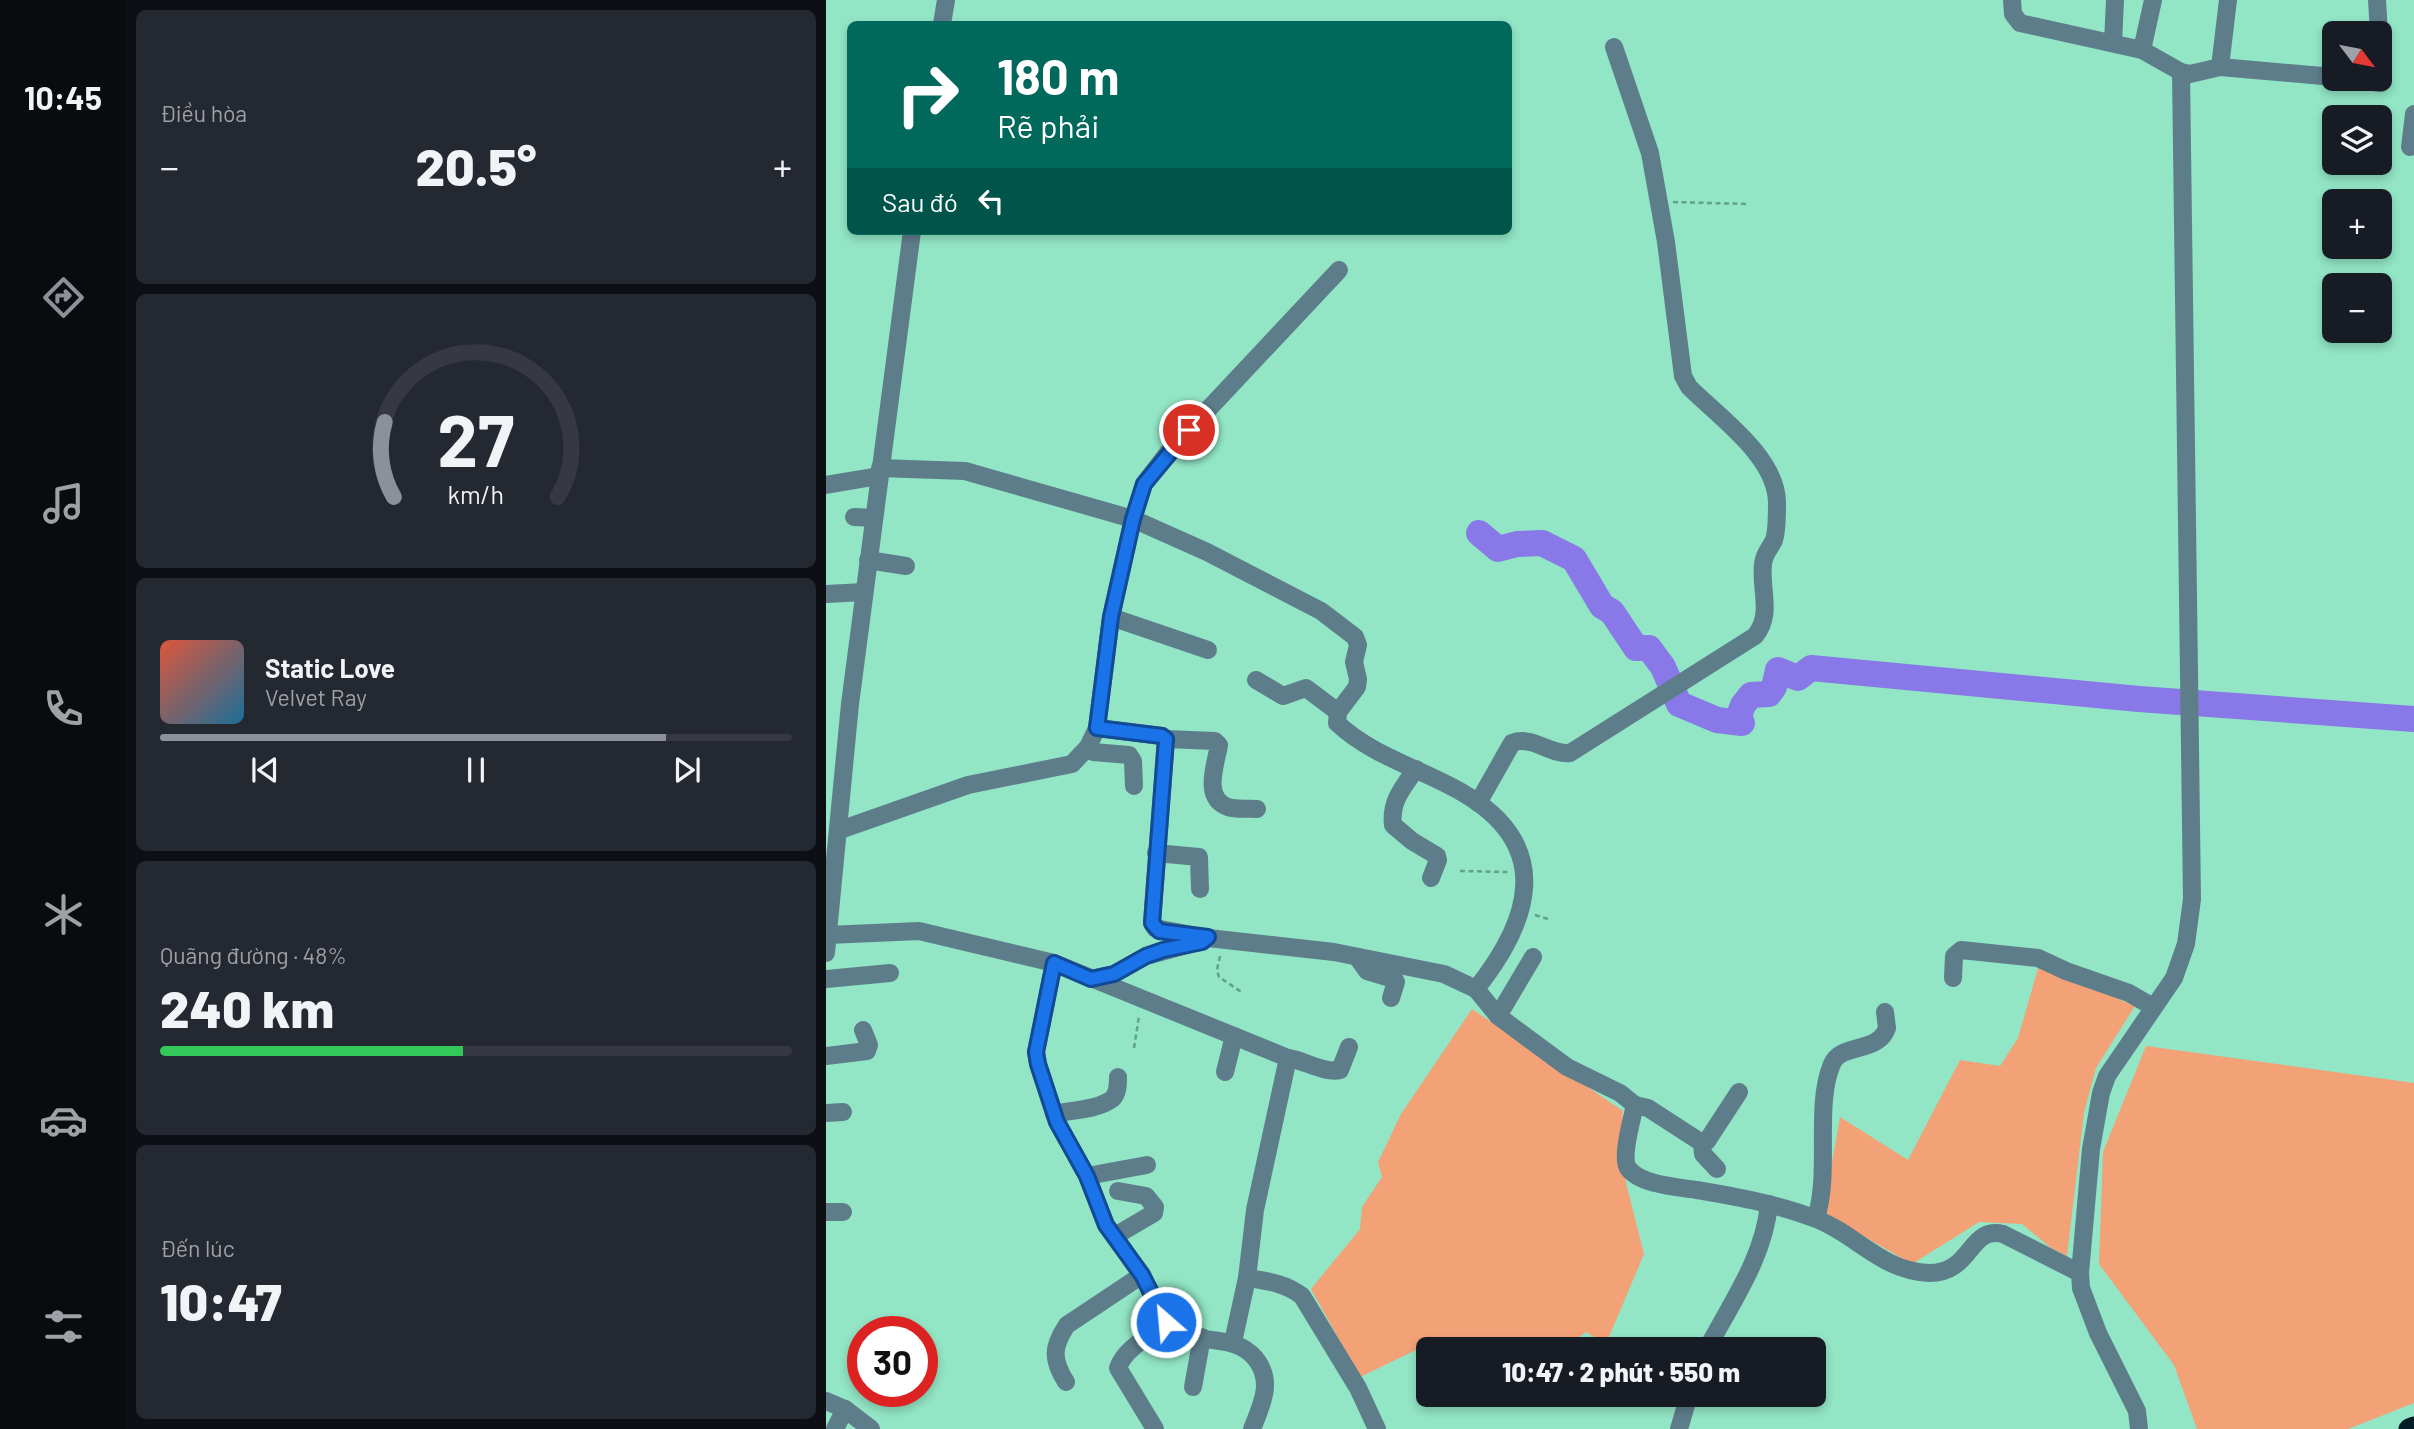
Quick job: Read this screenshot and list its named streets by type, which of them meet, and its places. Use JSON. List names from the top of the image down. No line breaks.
{"north":"bottom right","page":{"tabs":"10:45","tile":["Điều hòa",["Quãng đường · 48%","240 km"],["Đến lúc","10:47"]],"map_buttons":["+","−"],"turn":["180 m","Rẽ phải"],"heat":["−","20.5°","+"],"then":"Sau đó","song":["Static Love","Velvet Ray"],"limit":"30","trip":"10:47 · 2 phút · 550 m","gauge":["27","km/h"]}}
